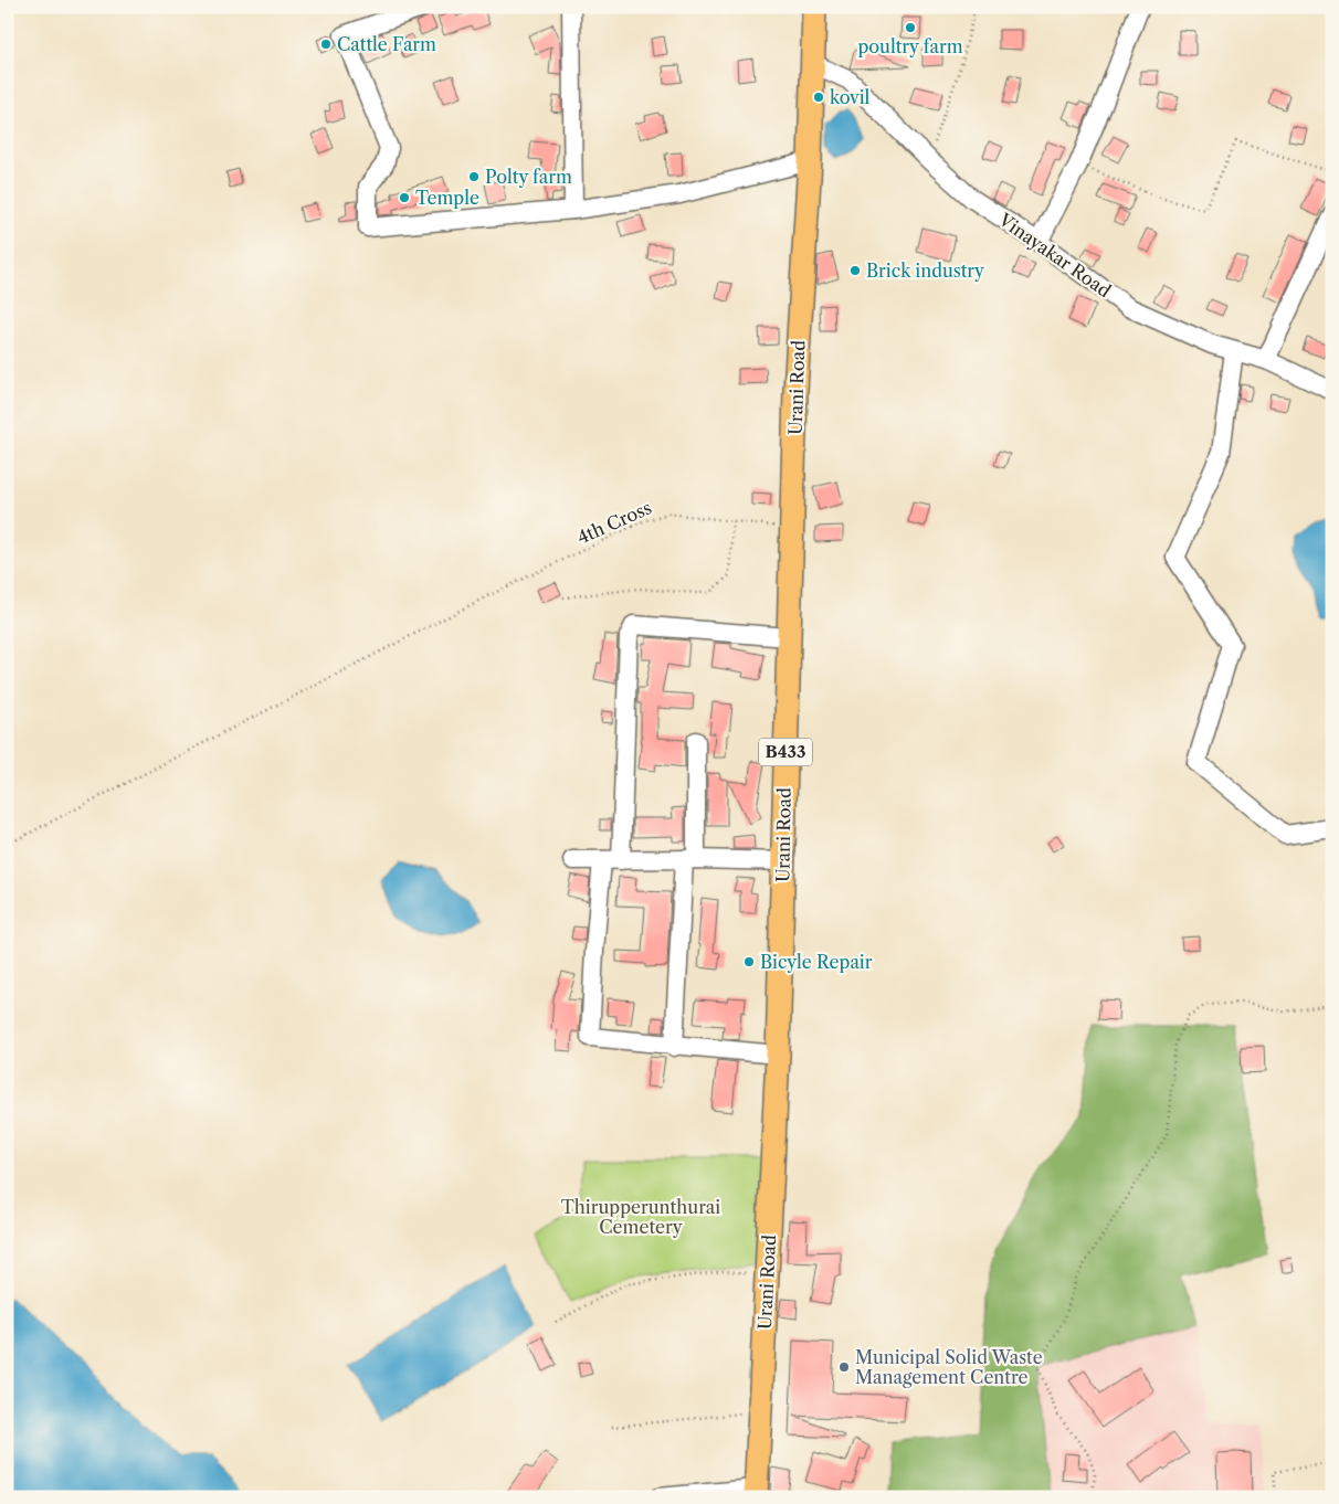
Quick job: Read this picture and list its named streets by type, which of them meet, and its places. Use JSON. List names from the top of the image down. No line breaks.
{"streets":{"main road":["Urani Road","B433"],"street":["Vinayakar Road"],"path":["4th Cross"]},"crossings":[["Vinayakar Road","Urani Road"],["Urani Road","4th Cross"]],"parks":["Thirupperunthurai Cemetery"],"places":["poultry farm","Cattle Farm","kovil","Polty farm","Temple","Brick industry","Bicyle Repair","Municipal Solid Waste Management Centre"]}
